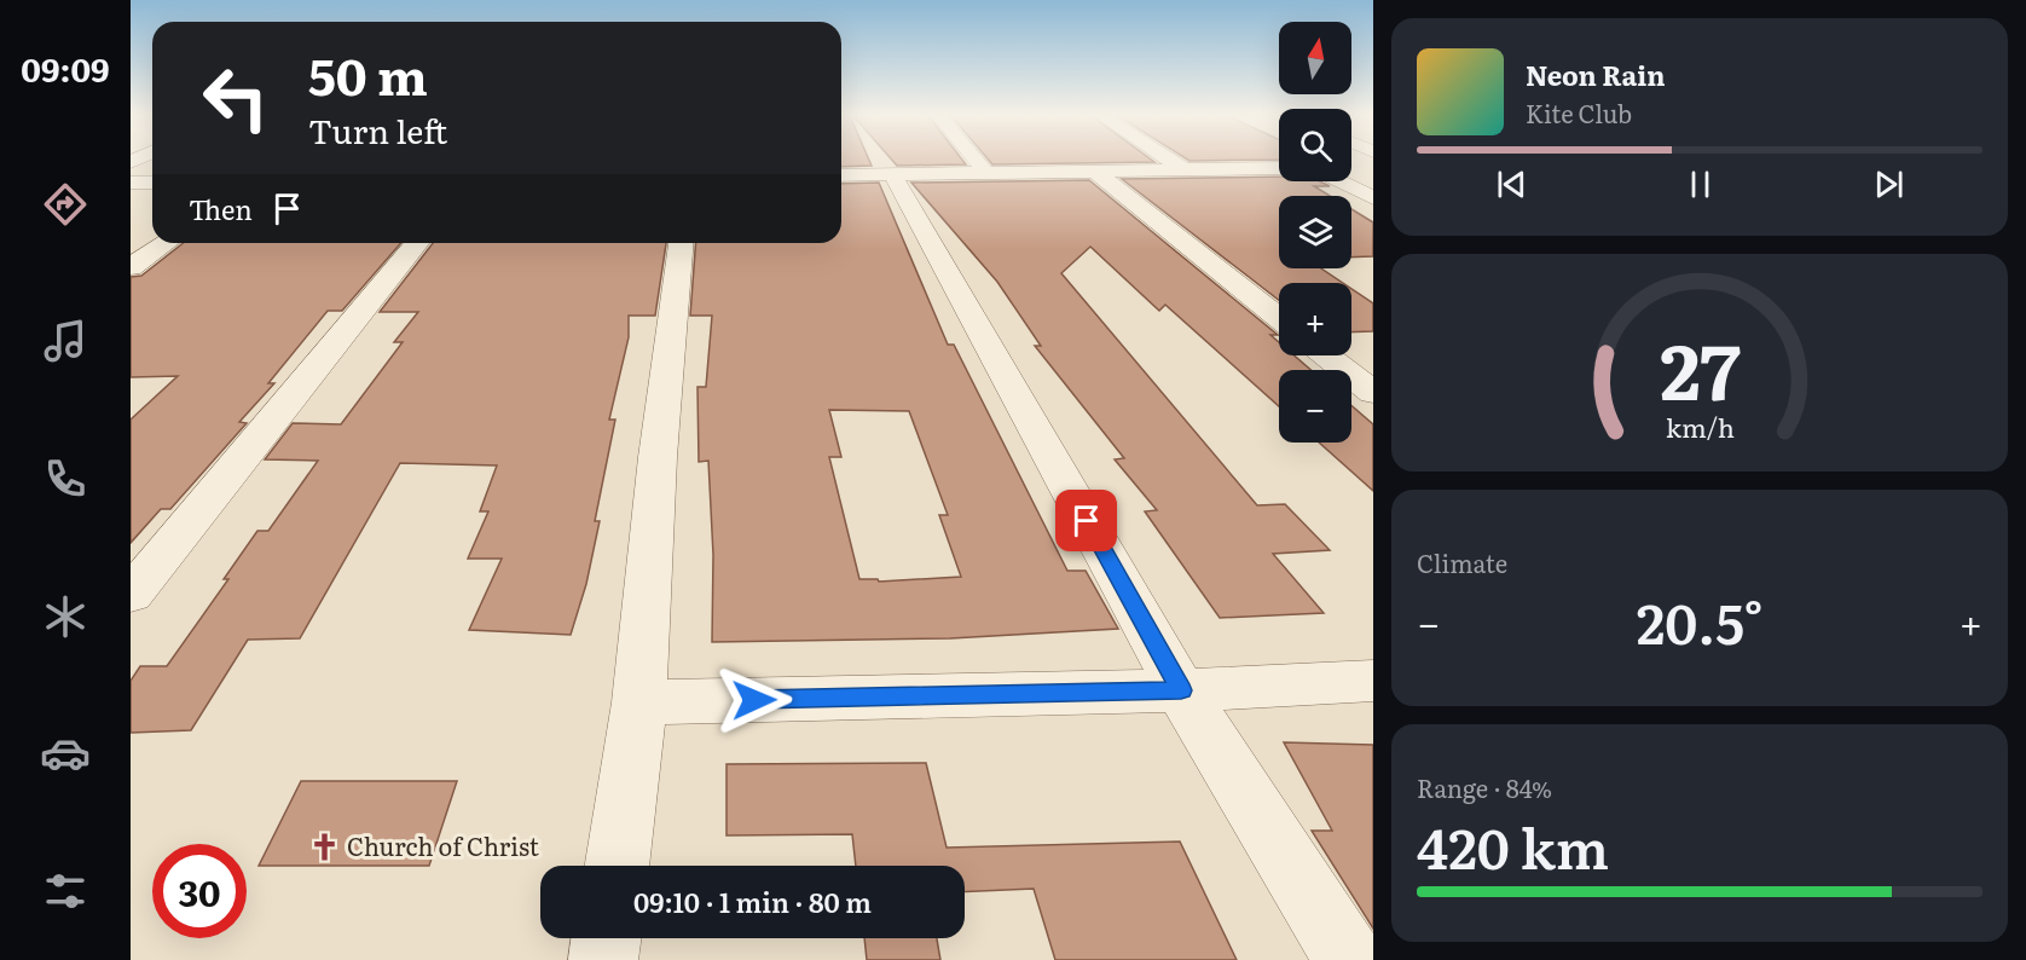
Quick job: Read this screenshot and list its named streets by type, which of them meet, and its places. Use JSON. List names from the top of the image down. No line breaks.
{"places":{"church":["Church of Christ"]},"north":"top","page":{"tabs":"09:09","map_buttons":["+","−"],"turn":["50 m","Turn left"],"song":["Neon Rain","Kite Club"],"then":"Then","tile":["Climate",["Range · 84%","420 km"]],"heat":["−","20.5°","+"],"limit":"30","trip":"09:10 · 1 min · 80 m","gauge":["27","km/h"]}}
